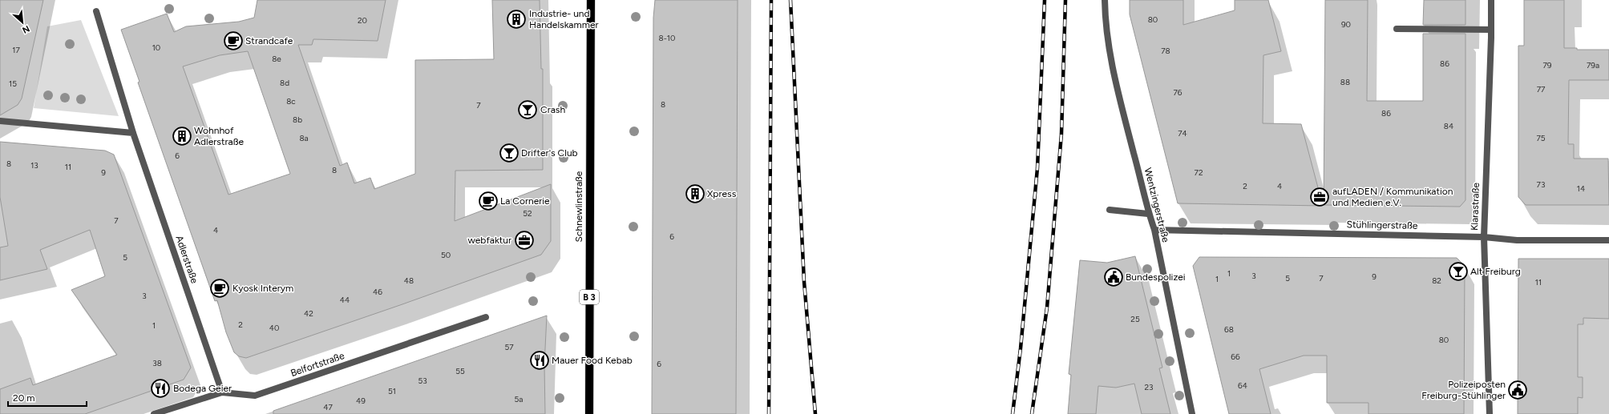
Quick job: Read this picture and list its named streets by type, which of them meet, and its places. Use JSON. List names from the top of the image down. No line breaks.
{"streets":{"main road":["Schnewlinstraße","B 3"],"street":["Wentzingerstraße","Klarastraße","Stühlingerstraße","Adlerstraße","Belfortstraße"]},"crossings":[["Wentzingerstraße","Stühlingerstraße"],["Klarastraße","Stühlingerstraße"],["Adlerstraße","Belfortstraße"]],"places":{"building":["Industrie- und Handelskammer","Wohnhof Adlerstraße","Xpress"],"cafe":["Strandcafe","La Cornerie","Kyosk Interym"],"bar":["Crash","Drifter's Club","Alt Freiburg"],"office":["aufLADEN / Kommunikation und Medien e.V.","webfaktur"],"public building":["Bundespolizei","Polizeiposten Freiburg-Stühlinger"],"restaurant":["Mauer Food Kebab","Bodega Geier"]},"house_numbers":["80","20","90","8-10","10","17","78","8e","86","79","79a","88","8d","15","77","76","8c","8","7","86","8b","84","74","8a","75","6","8","13","11","8","9","72","73","2","4","14","52","7","4","6","50","5","1","3","9","5","7","1","48","82","11","46","3","44","42","25","2","1","40","68","80","57","66","38","6","55","53","64","23","51","5a","49","47"],"scale_bar":"20 m","north":"bottom right"}
